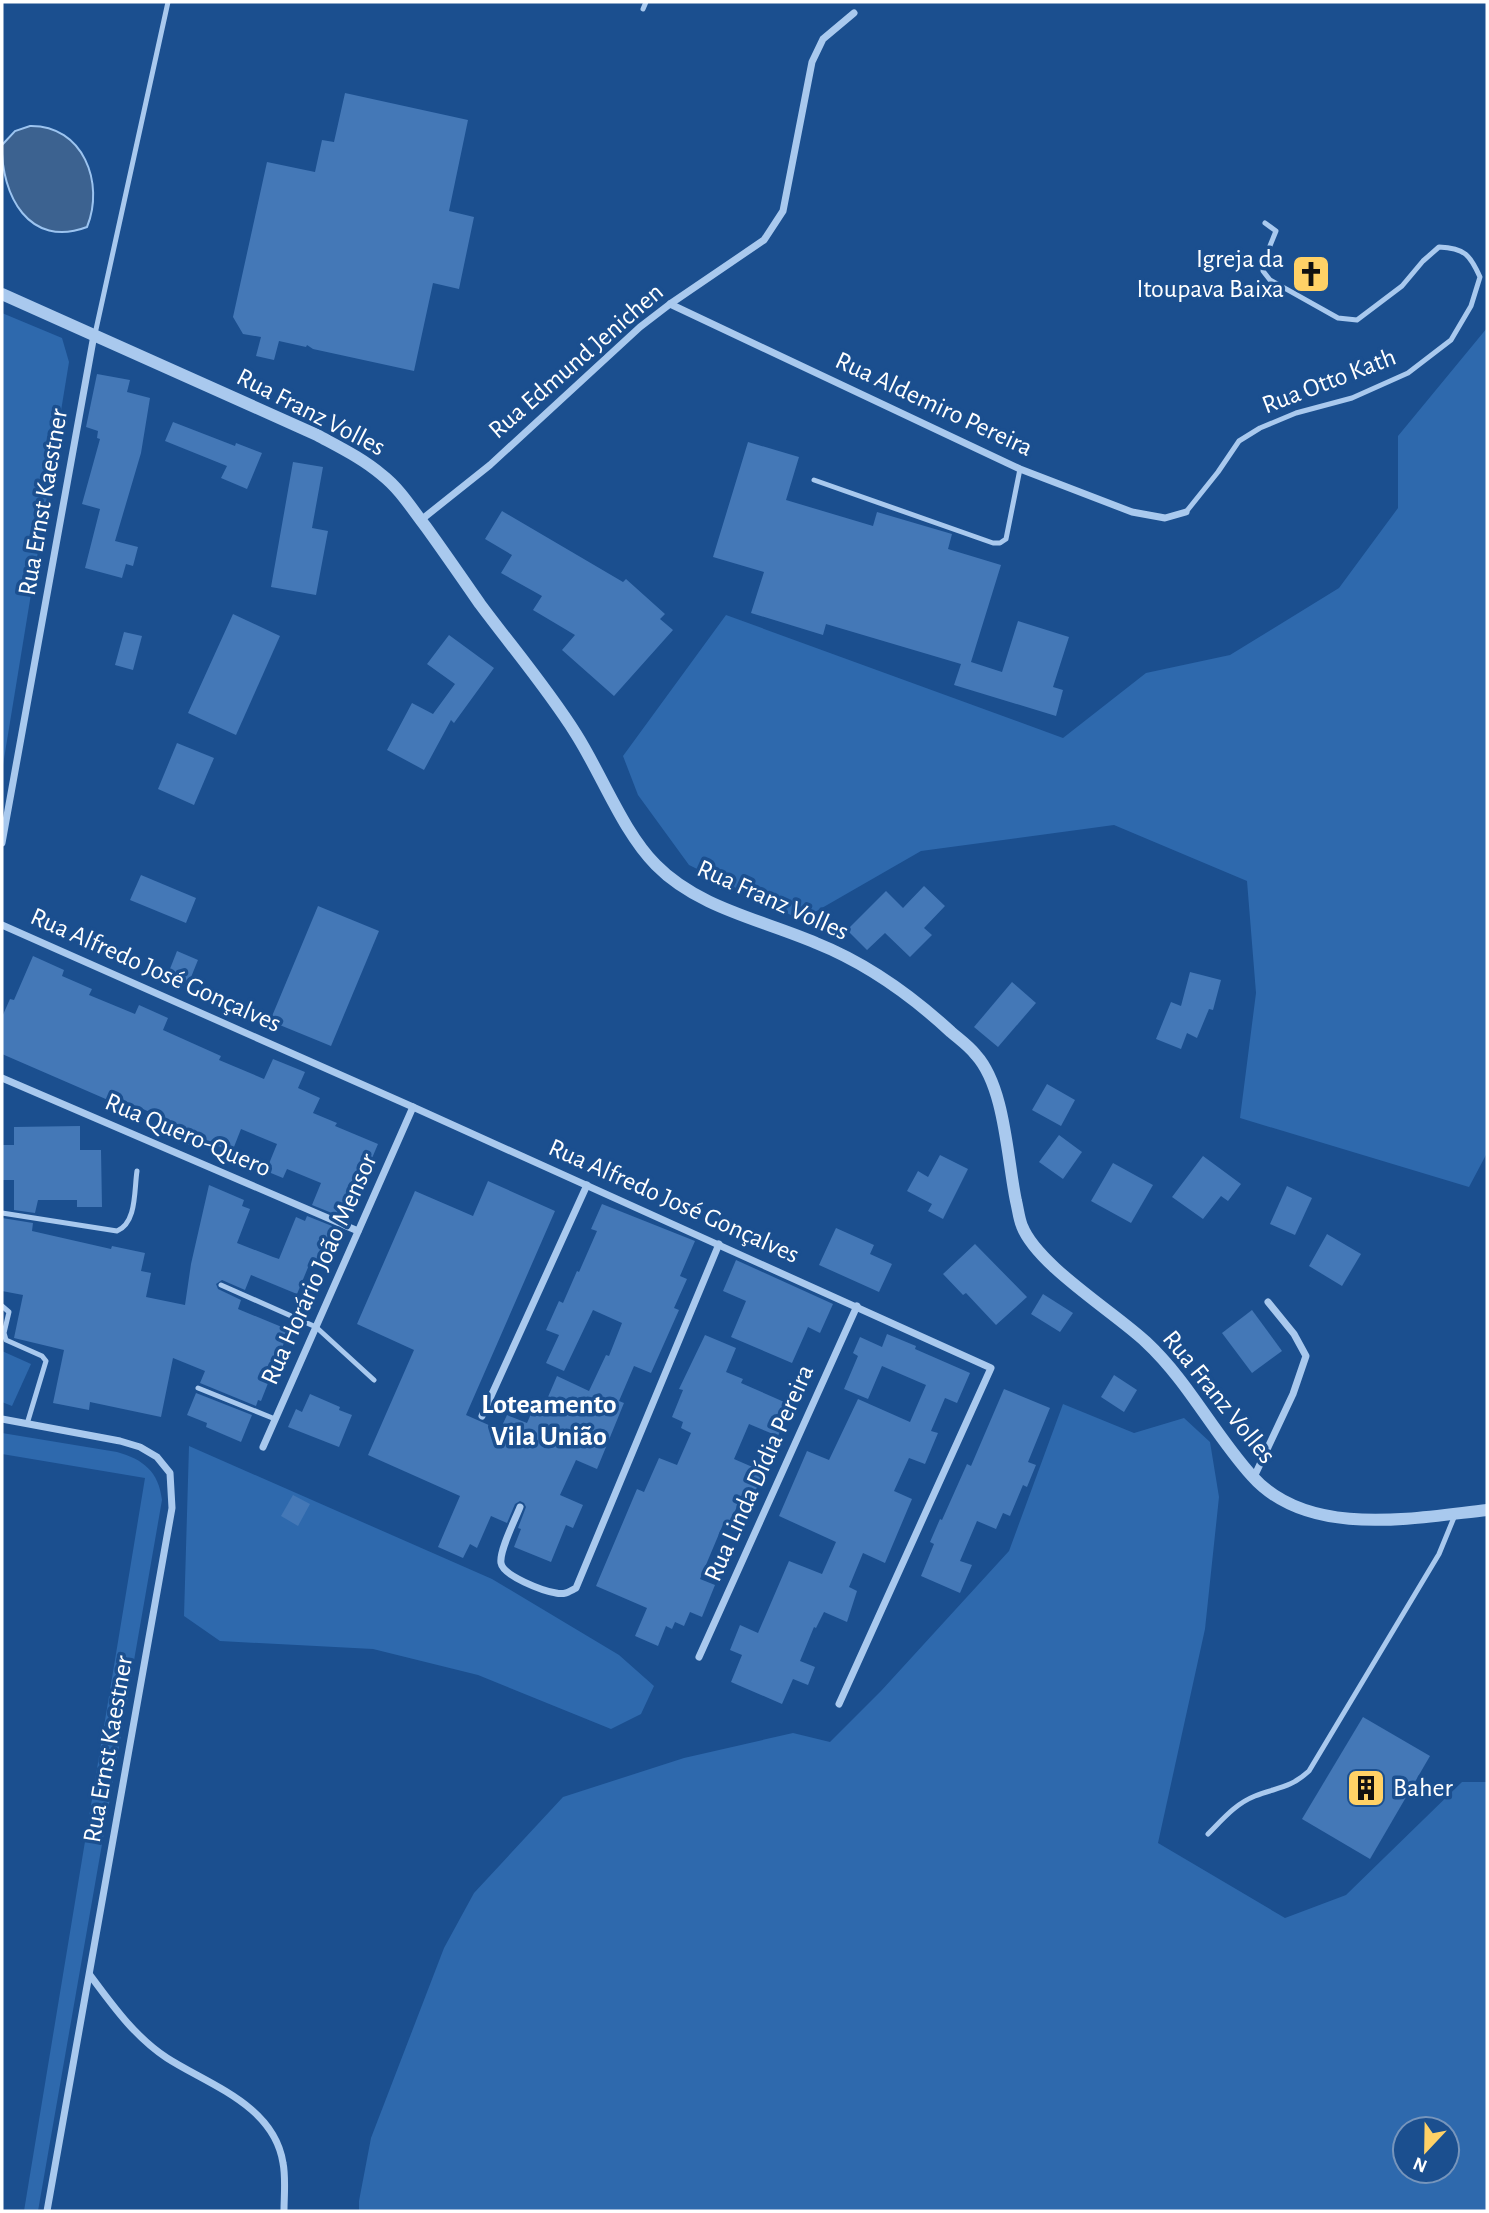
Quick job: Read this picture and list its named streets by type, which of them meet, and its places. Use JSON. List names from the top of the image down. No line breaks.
{"streets":{"street":["Rua Edmund Jenichen","Rua Aldemiro Pereira","Rua Franz Volles","Rua Ernst Kaestner","Rua Alfredo José Gonçalves","Rua Quero-Quero","Rua Horário João Mensor","Rua Linda Dídia Pereira"],"lane":["Rua Otto Kath"]},"crossings":[["Rua Edmund Jenichen","Rua Aldemiro Pereira"],["Rua Edmund Jenichen","Rua Franz Volles"],["Rua Otto Kath","Rua Aldemiro Pereira"],["Rua Franz Volles","Rua Ernst Kaestner"],["Rua Alfredo José Gonçalves","Rua Horário João Mensor"],["Rua Alfredo José Gonçalves","Rua Linda Dídia Pereira"],["Rua Quero-Quero","Rua Horário João Mensor"]],"districts":["Loteamento Vila União"],"places":{"church":["Igreja da Itoupava Baixa"],"building":["Baher"]},"north":"bottom"}
